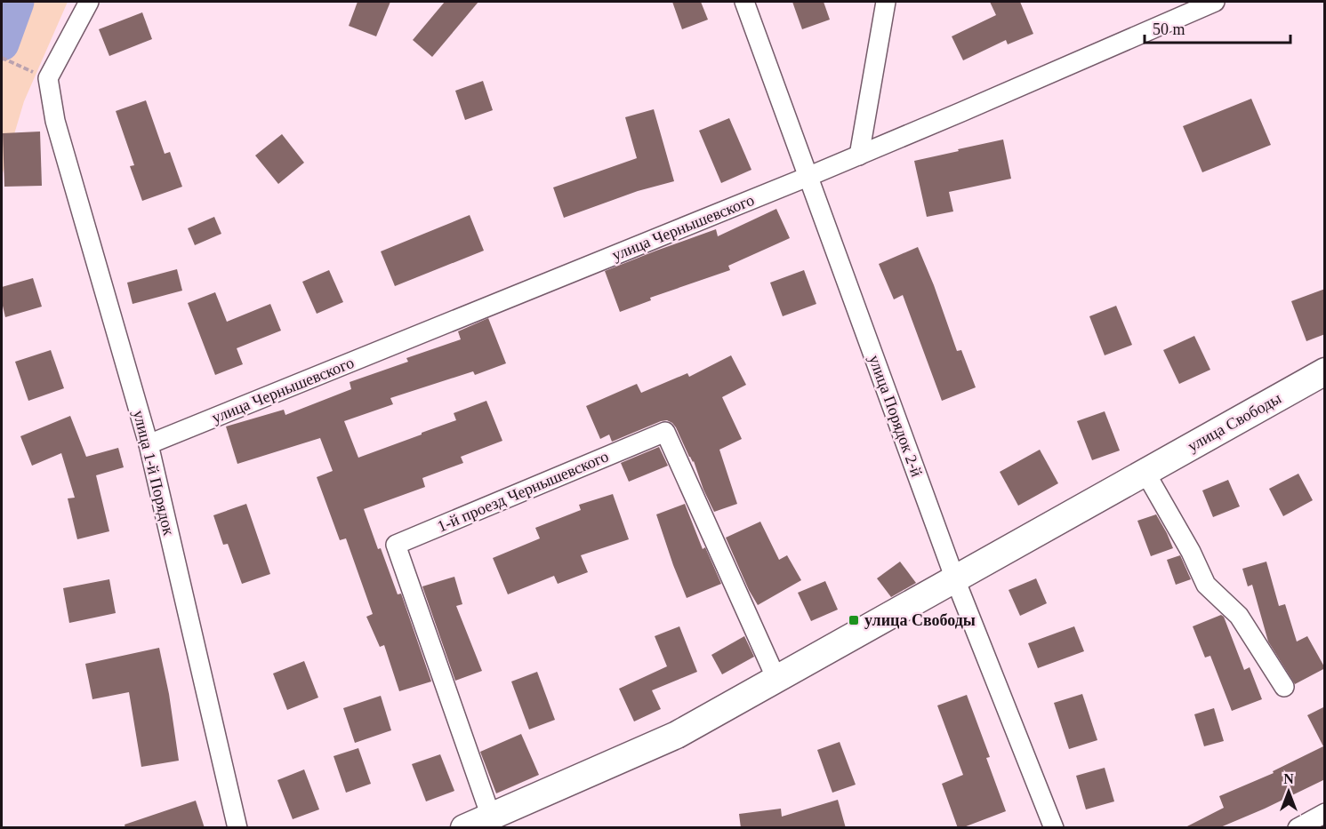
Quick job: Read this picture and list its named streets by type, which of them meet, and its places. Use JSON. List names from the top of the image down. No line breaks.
{"streets":{"main road":["улица Свободы"],"street":["улица Чернышевского","улица Порядок 2-й","улица 1-й Порядок","1-й проезд Чернышевского"]},"crossings":[["улица Чернышевского","улица Порядок 2-й"],["улица Чернышевского","улица 1-й Порядок"],["улица Порядок 2-й","улица Свободы"],["улица Свободы","1-й проезд Чернышевского"]],"places":{"transit":["улица Свободы"]},"scale_bar":"50 m","north":"top"}
